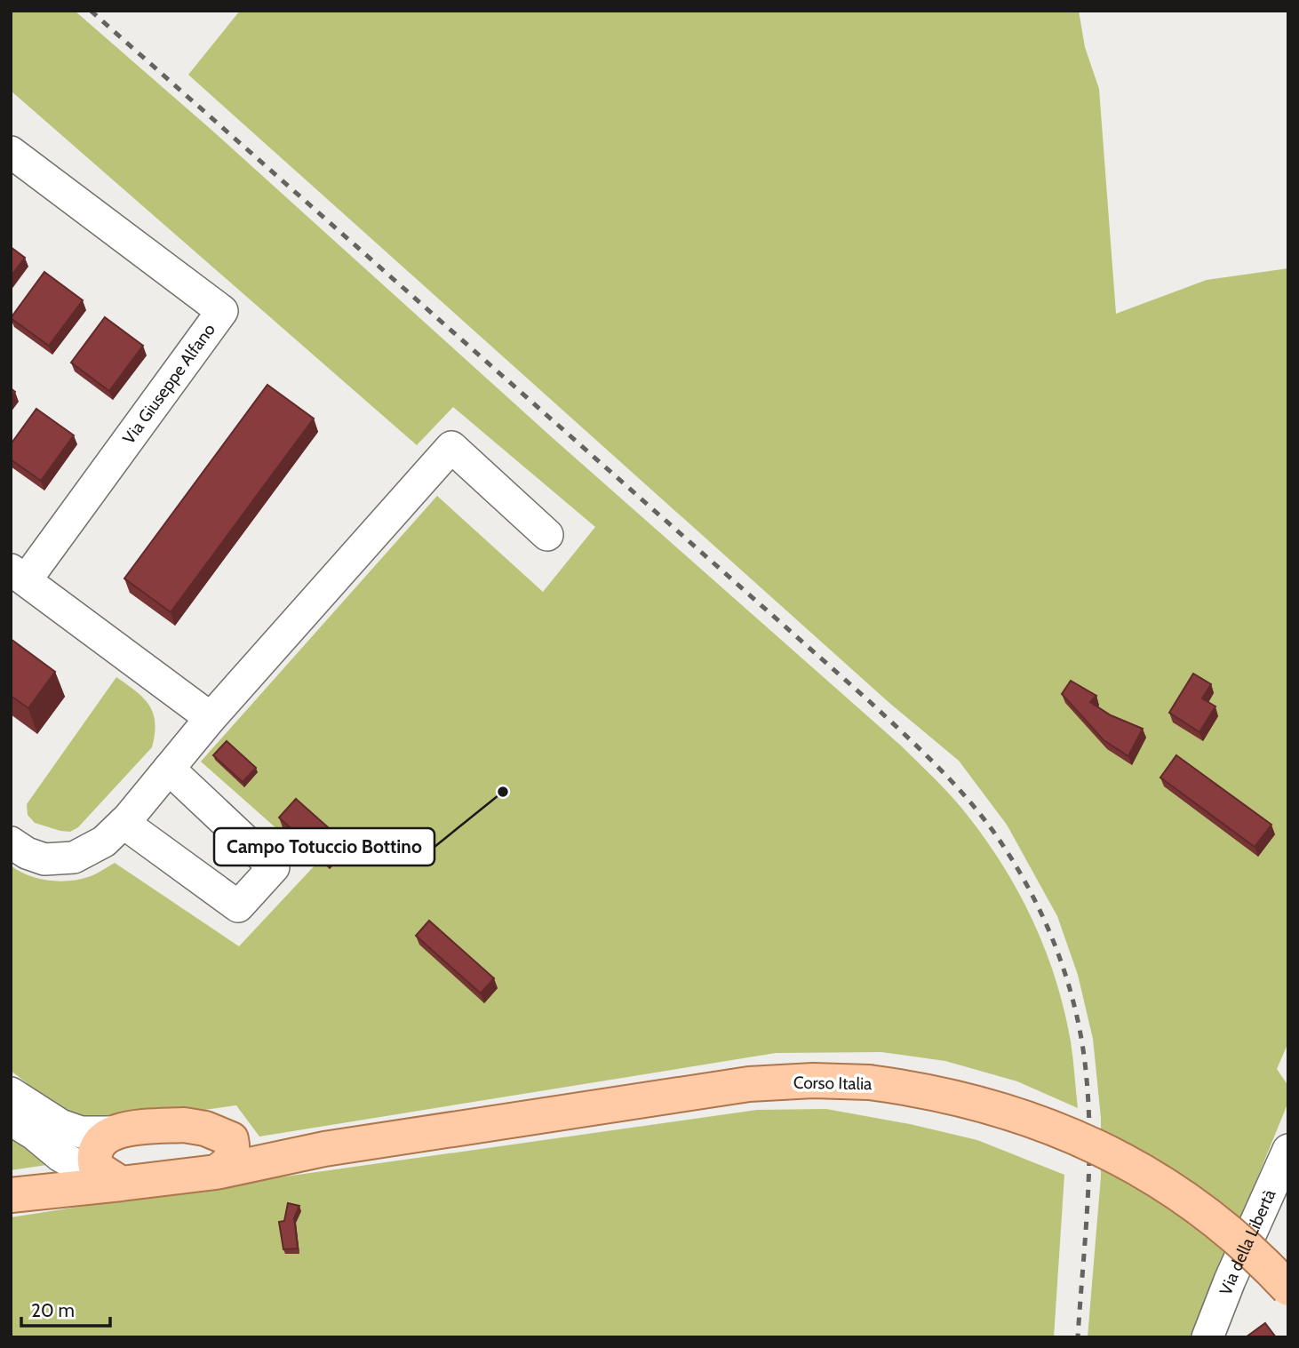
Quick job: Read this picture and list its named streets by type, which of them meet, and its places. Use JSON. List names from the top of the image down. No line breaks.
{"streets":{"main road":["Corso Italia"],"street":["Via Giuseppe Alfano","Via della Libertà"]},"places":["Campo Totuccio Bottino"],"scale_bar":"20 m"}
